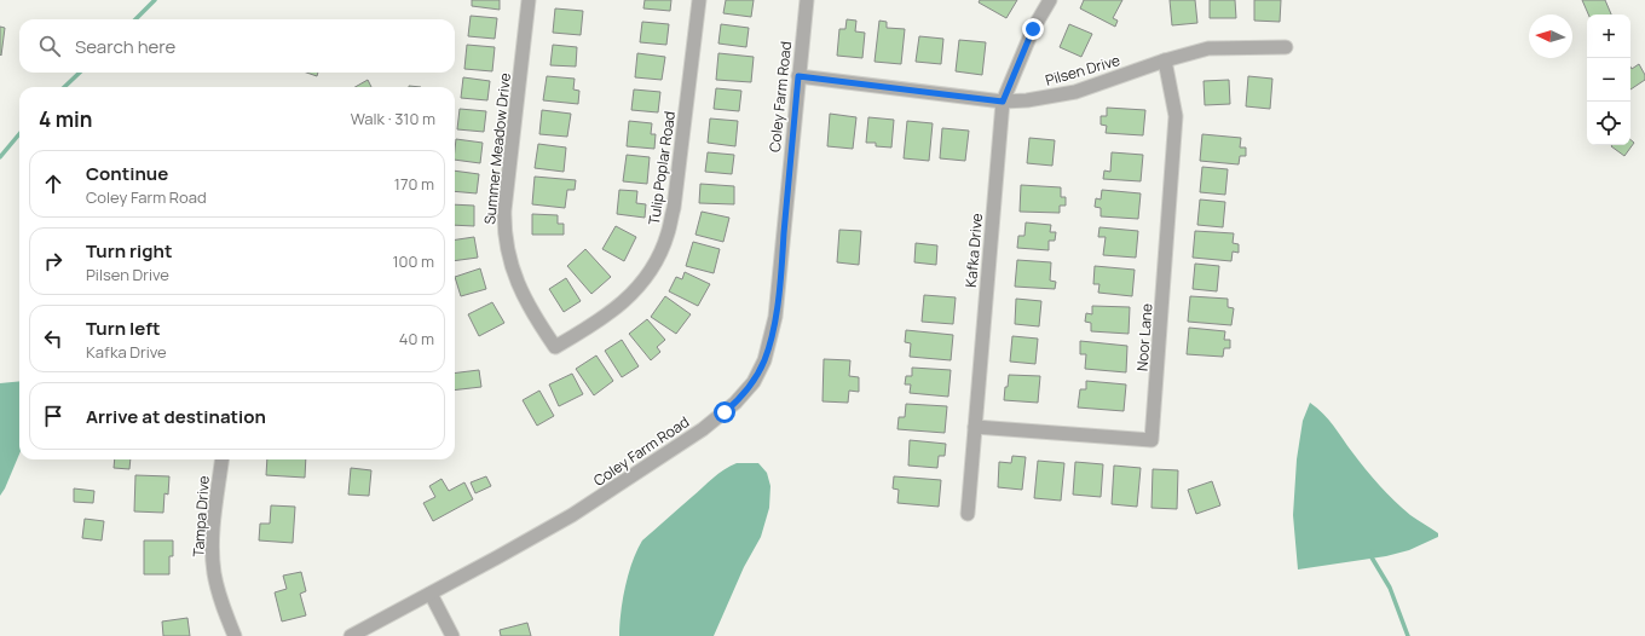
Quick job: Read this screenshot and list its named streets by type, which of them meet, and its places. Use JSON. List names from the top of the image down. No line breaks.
{"streets":{"street":["Pilsen Drive","Coley Farm Road","Summer Meadow Drive","Tulip Poplar Road","Kafka Drive","Noor Lane","Tampa Drive"]},"crossings":[["Pilsen Drive","Coley Farm Road"],["Pilsen Drive","Kafka Drive"],["Pilsen Drive","Noor Lane"],["Summer Meadow Drive","Tulip Poplar Road"],["Kafka Drive","Noor Lane"]],"north":"left","page":{"map_buttons":["+","−"],"search":"Search here","heading":["4 min","Walk · 310 m"],"list":[["Continue","Coley Farm Road","170 m"],["Turn right","Pilsen Drive","100 m"],["Turn left","Kafka Drive","40 m"],"Arrive at destination"]}}
